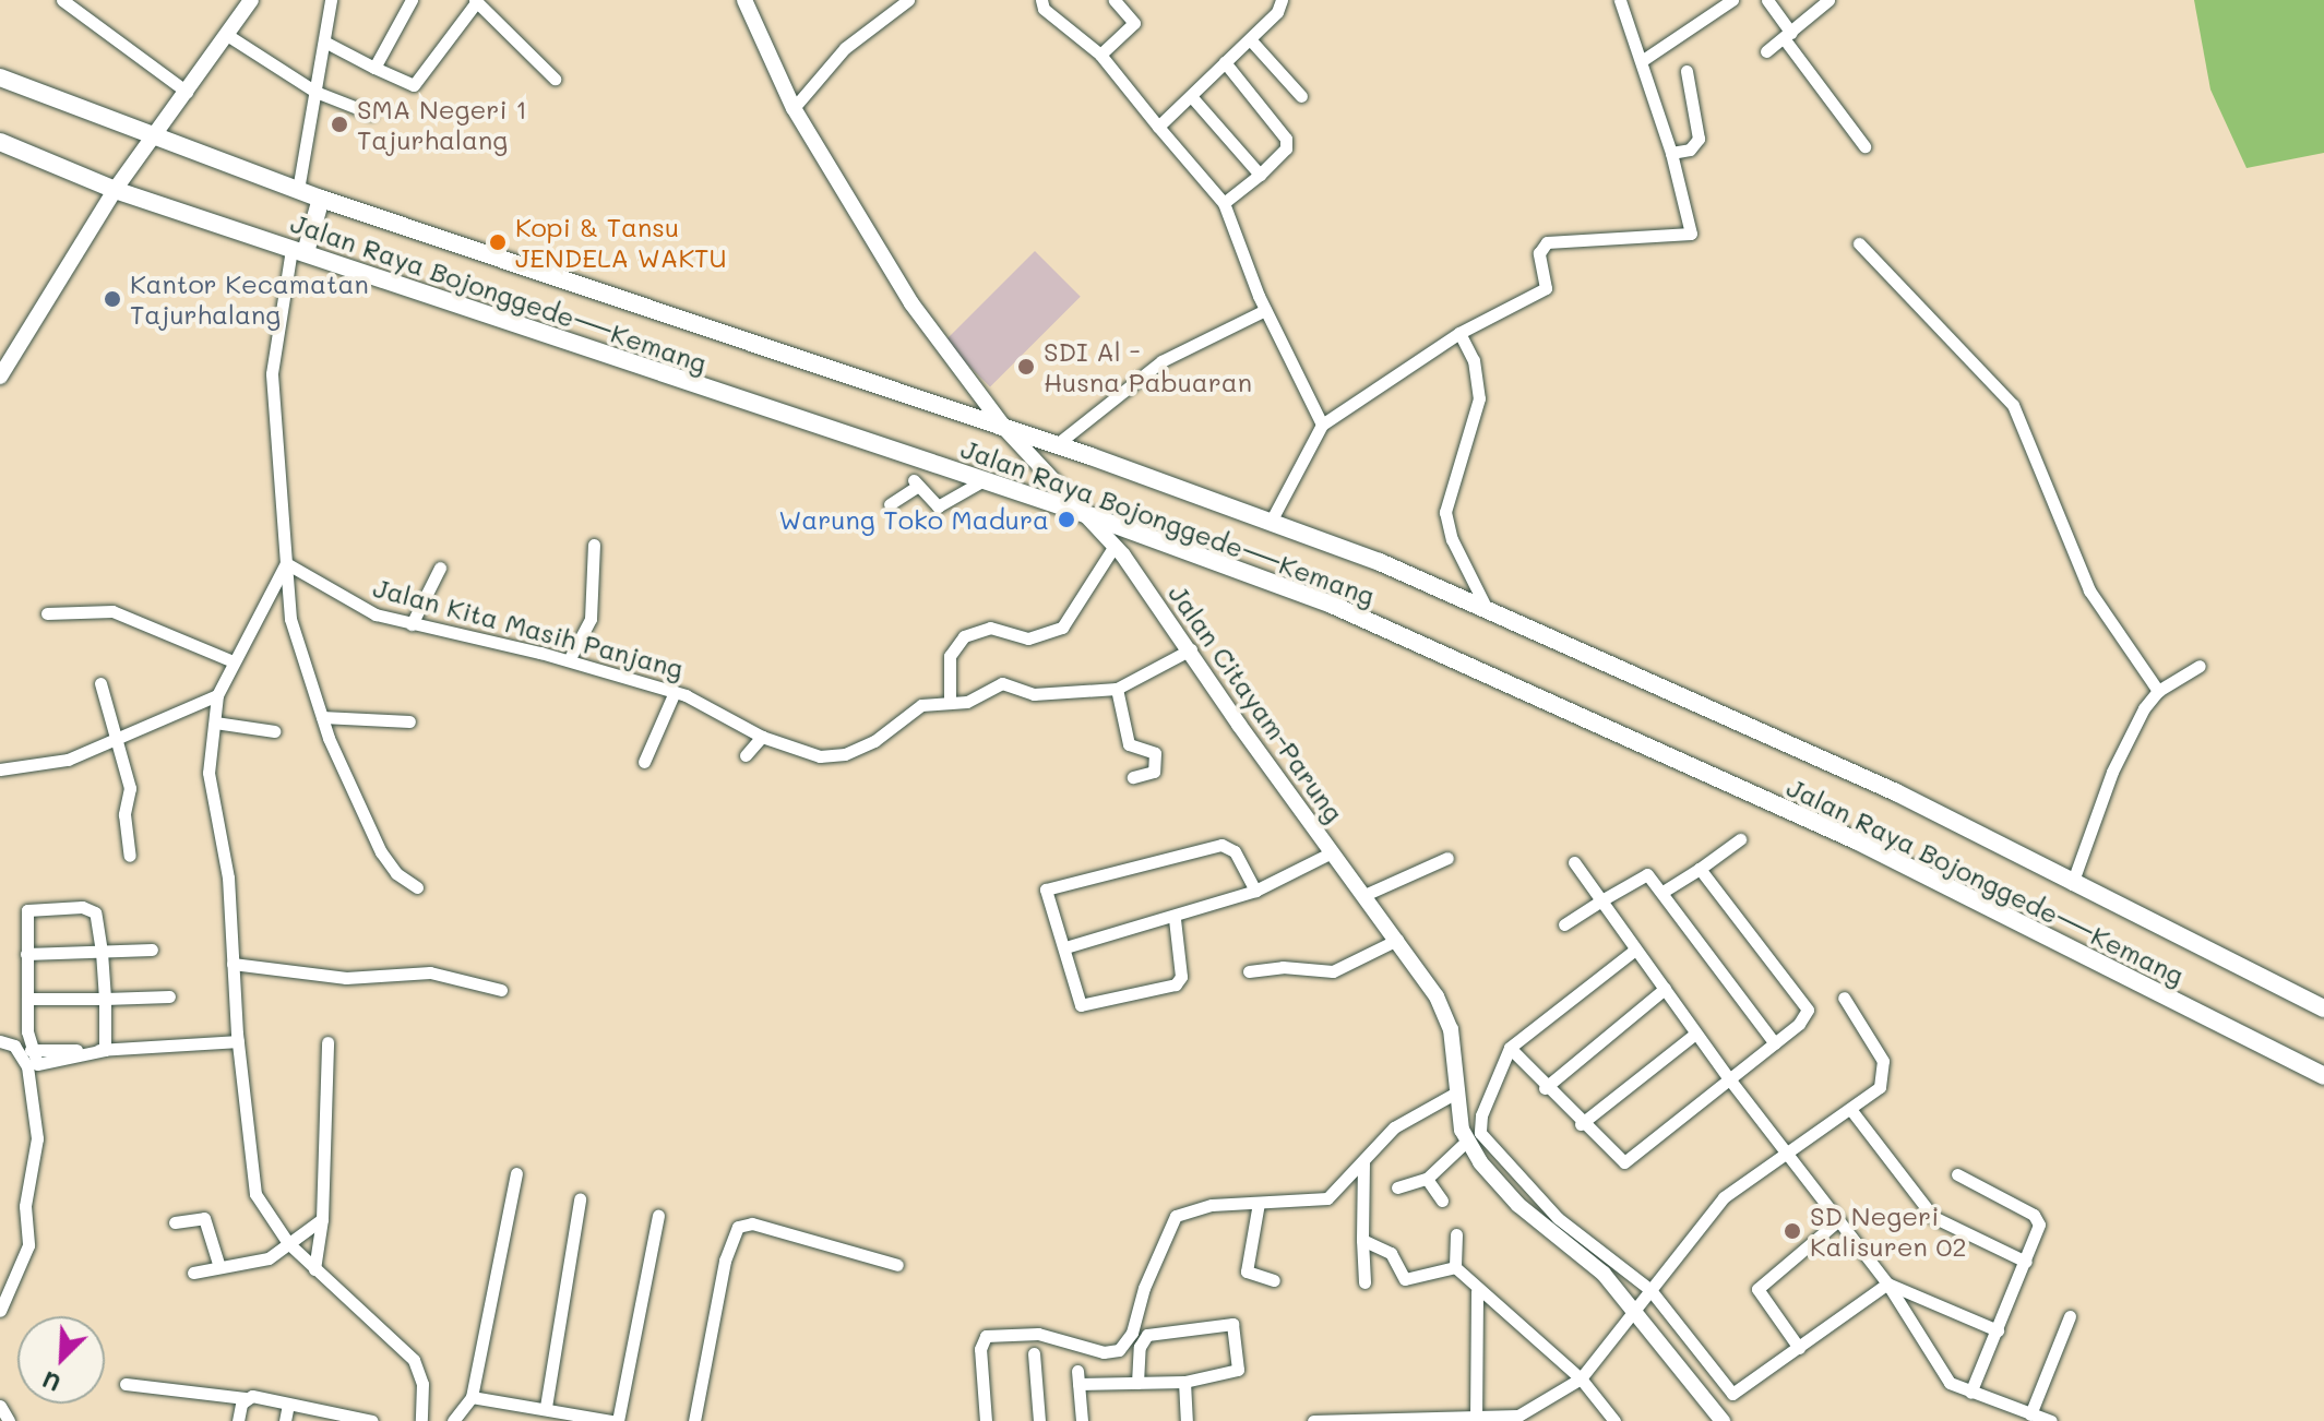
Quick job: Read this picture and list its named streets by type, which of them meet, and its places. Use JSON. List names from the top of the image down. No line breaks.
{"streets":{"highway":["Jalan Raya Bojonggede—Kemang"],"main road":["Jalan Citayam-Parung"],"street":["Jalan Kita Masih Panjang"]},"crossings":[["Jalan Raya Bojonggede—Kemang","Jalan Citayam-Parung"],["Jalan Kita Masih Panjang","Jalan Citayam-Parung"]],"places":["SMA Negeri 1 Tajurhalang","Kopi & Tansu JENDELA WAKTU","Kantor Kecamatan Tajurhalang","SDI Al - Husna Pabuaran","Warung Toko Madura","SD Negeri Kalisuren 02"],"north":"bottom left"}
